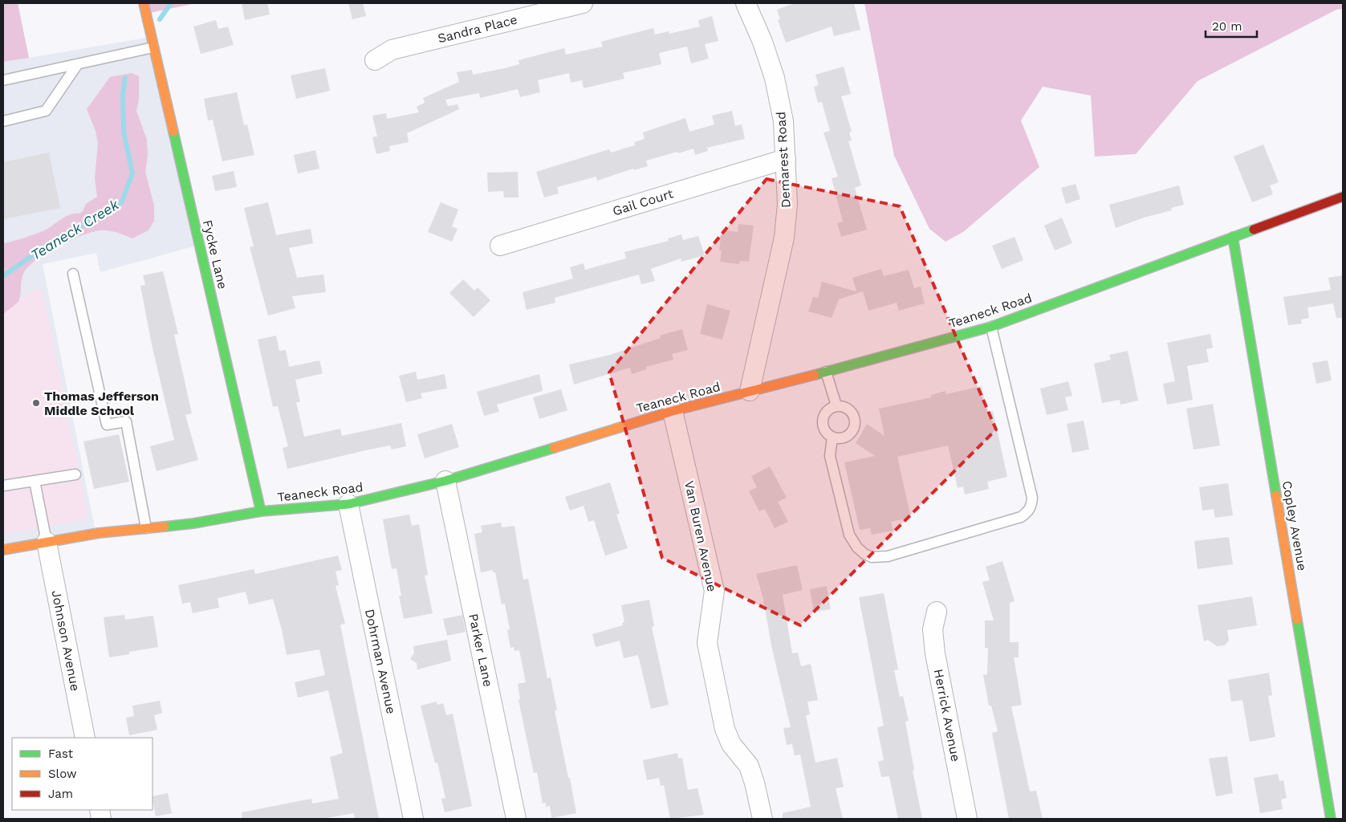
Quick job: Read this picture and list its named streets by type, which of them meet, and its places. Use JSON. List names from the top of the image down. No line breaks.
{"streets":{"main road":["Fycke Lane","Teaneck Road","Copley Avenue"],"street":["Sandra Place","Demarest Road","Gail Court","Van Buren Avenue","Johnson Avenue","Parker Lane","Dohrman Avenue","Herrick Avenue"]},"crossings":[["Demarest Road","Gail Court"],["Demarest Road","Teaneck Road"],["Fycke Lane","Teaneck Road"],["Teaneck Road","Copley Avenue"],["Teaneck Road","Van Buren Avenue"],["Teaneck Road","Johnson Avenue"],["Teaneck Road","Parker Lane"],["Teaneck Road","Dohrman Avenue"]],"water":["Teaneck Creek"],"places":["Thomas Jefferson Middle School"],"legend":["Fast","Slow","Jam"],"scale_bar":"20 m"}
